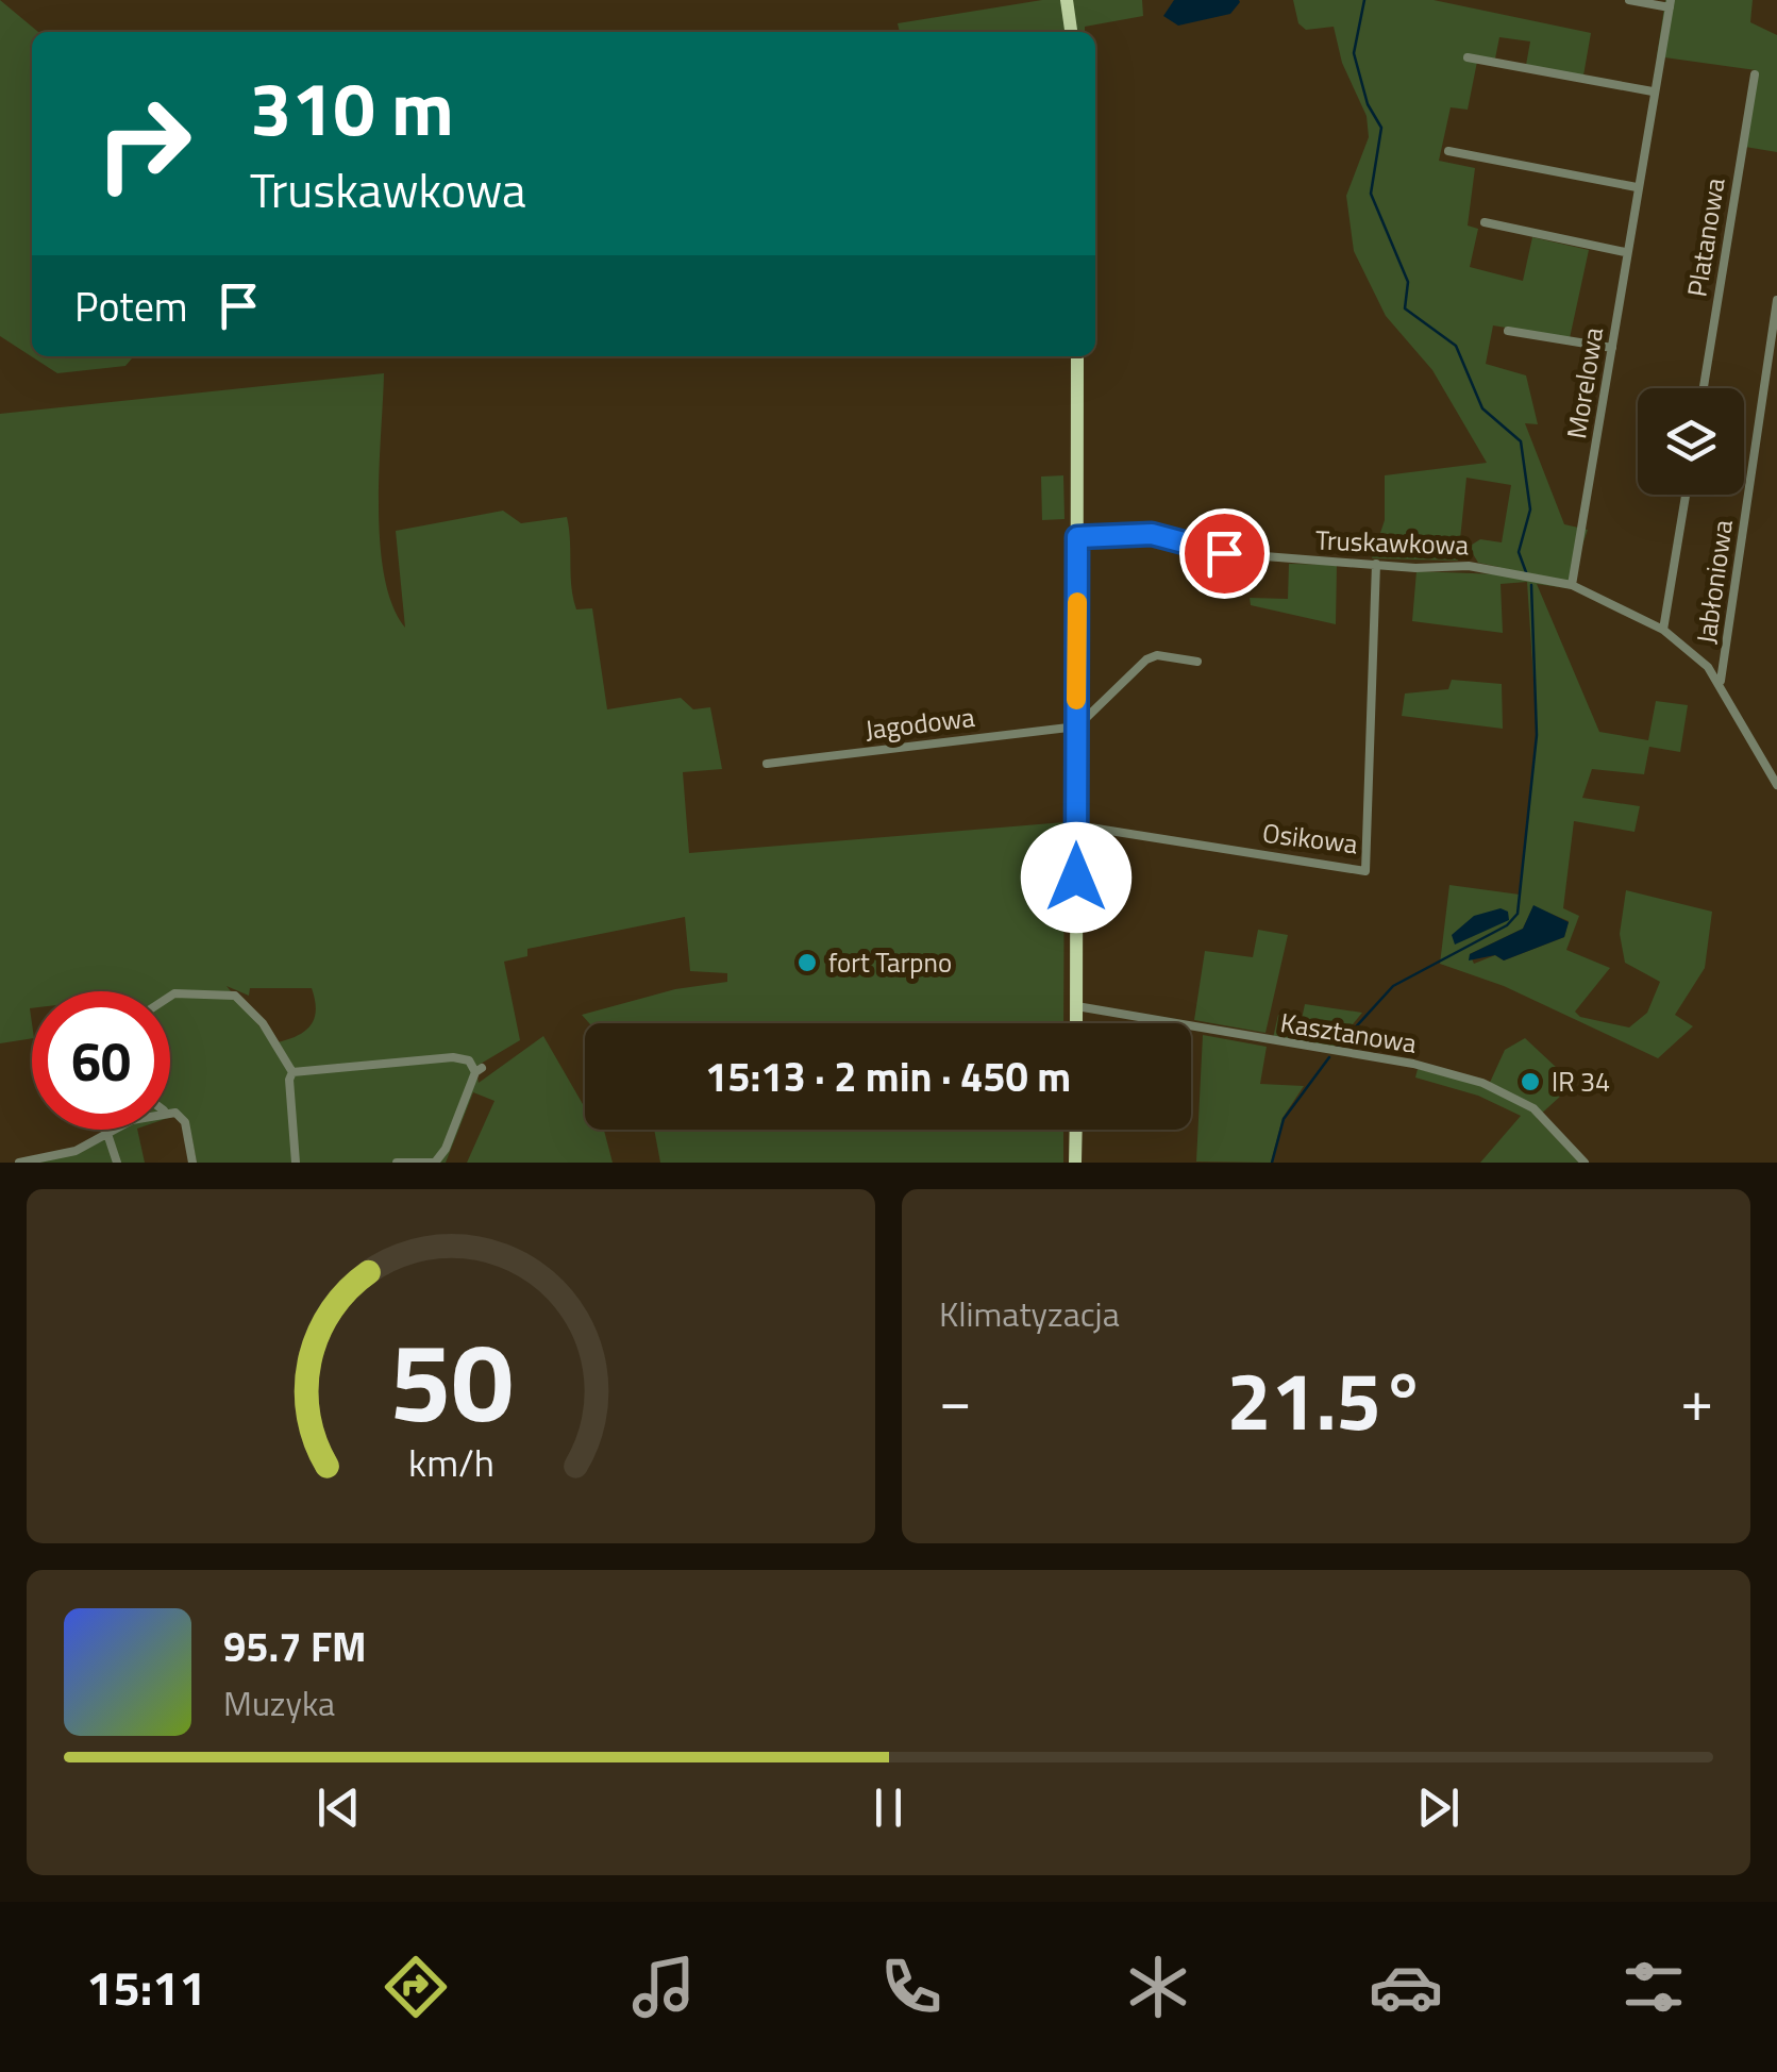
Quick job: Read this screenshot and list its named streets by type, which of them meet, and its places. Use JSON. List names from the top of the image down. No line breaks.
{"streets":{"street":["Platanowa","Morelowa","Truskawkowa","Jabłoniowa","Jagodowa","Osikowa","Kasztanowa"]},"crossings":[["Morelowa","Truskawkowa"],["Truskawkowa","Jabłoniowa"],["Truskawkowa","Osikowa"]],"places":["fort Tarpno","IR 34"],"page":{"turn":["310 m","Truskawkowa"],"then":"Potem","limit":"60","trip":"15:13 · 2 min · 450 m","tile":"Klimatyzacja","heat":["−","21.5°","+"],"song":["95.7 FM","Muzyka"],"tabs":"15:11","gauge":["50","km/h"]}}
